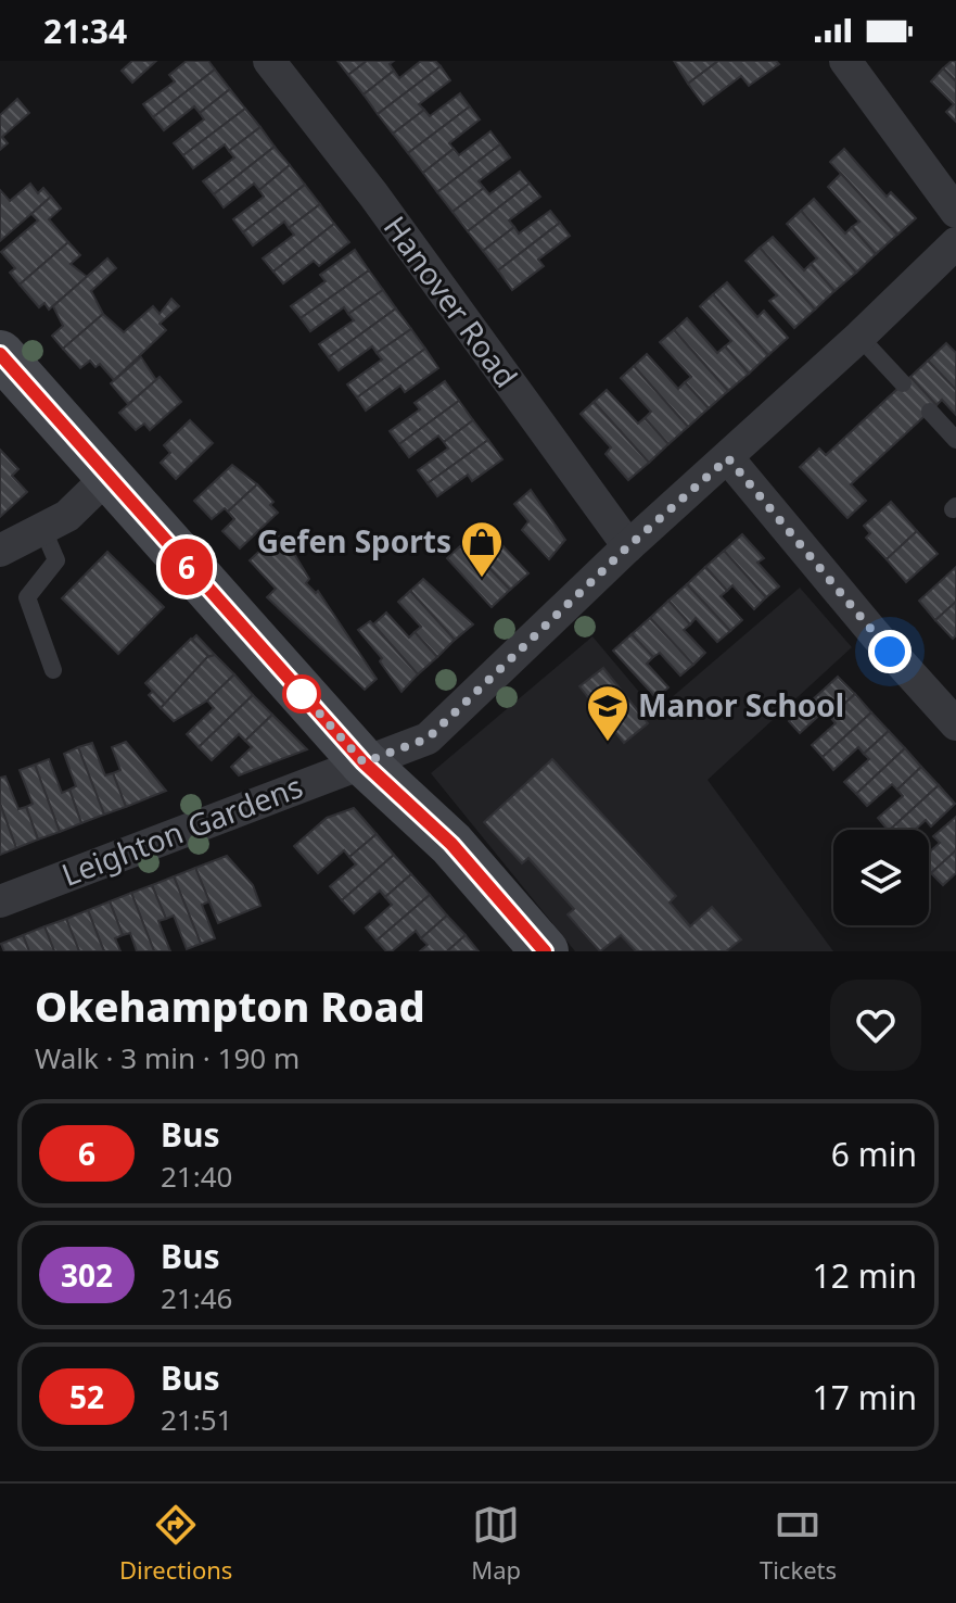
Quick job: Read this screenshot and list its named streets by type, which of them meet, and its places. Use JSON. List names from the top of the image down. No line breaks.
{"streets":{"street":["Hanover Road","Leighton Gardens"]},"crossings":[["Hanover Road","Leighton Gardens"]],"places":{"shop":["Gefen Sports"],"school or university":["Manor School"]},"lines":["bus line 6"],"page":{"status":"21:34","on_map":"6","heading":["Okehampton Road","Walk · 3 min · 190 m"],"list":[{"mark":"6","name":"Bus","note":"21:40","value":"6 min"},{"mark":"302","name":"Bus","note":"21:46","value":"12 min"},{"mark":"52","name":"Bus","note":"21:51","value":"17 min"}],"tabs":["Directions","Map","Tickets"]}}
